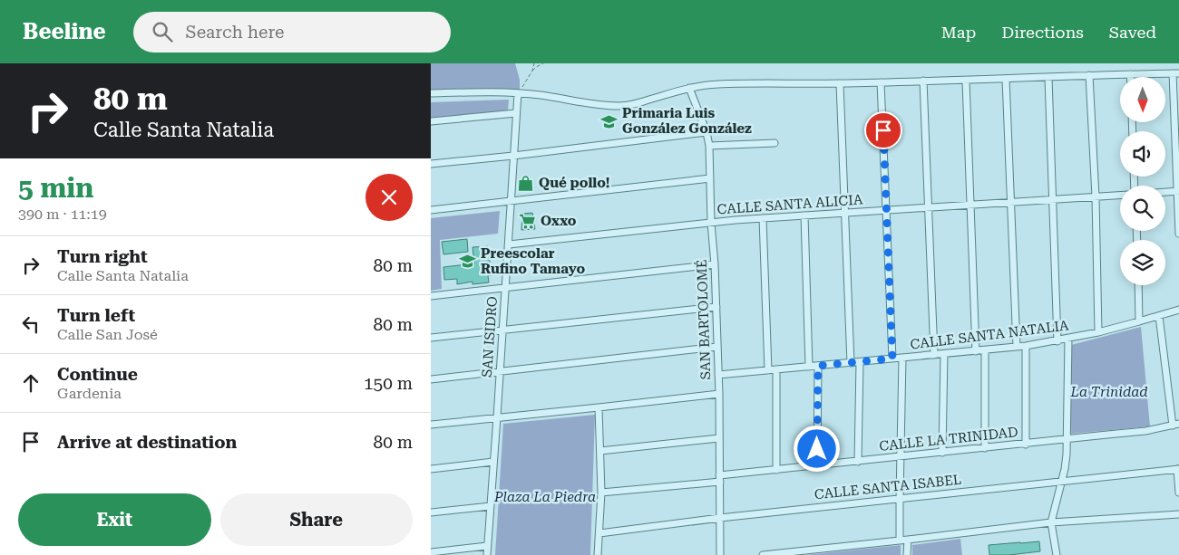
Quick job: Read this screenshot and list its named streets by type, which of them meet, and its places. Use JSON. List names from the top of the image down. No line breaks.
{"streets":{"street":["CALLE SANTA ALICIA","SAN BARTOLOMÉ","CALLE SANTA NATALIA","SAN ISIDRO","CALLE LA TRINIDAD","CALLE SANTA ISABEL"]},"crossings":[["CALLE SANTA ALICIA","SAN BARTOLOMÉ"],["CALLE SANTA ALICIA","SAN ISIDRO"],["SAN BARTOLOMÉ","CALLE SANTA NATALIA"],["SAN BARTOLOMÉ","CALLE LA TRINIDAD"],["SAN BARTOLOMÉ","CALLE SANTA ISABEL"]],"parks":["La Trinidad","Plaza La Piedra"],"places":{"school or university":["Primaria Luis González González","Preescolar Rufino Tamayo"],"shop":["Qué pollo!"],"supermarket":["Oxxo"]},"north":"bottom","page":{"header":"Beeline","search":"Search here","nav":["Map","Directions","Saved"],"turn":["80 m","Calle Santa Natalia"],"heading":["5 min","390 m · 11:19"],"list":[{"name":"Turn right","note":"Calle Santa Natalia","value":"80 m"},{"name":"Turn left","note":"Calle San José","value":"80 m"},{"name":"Continue","note":"Gardenia","value":"150 m"},{"name":"Arrive at destination","value":"80 m"}],"buttons":["Exit","Share"]}}
